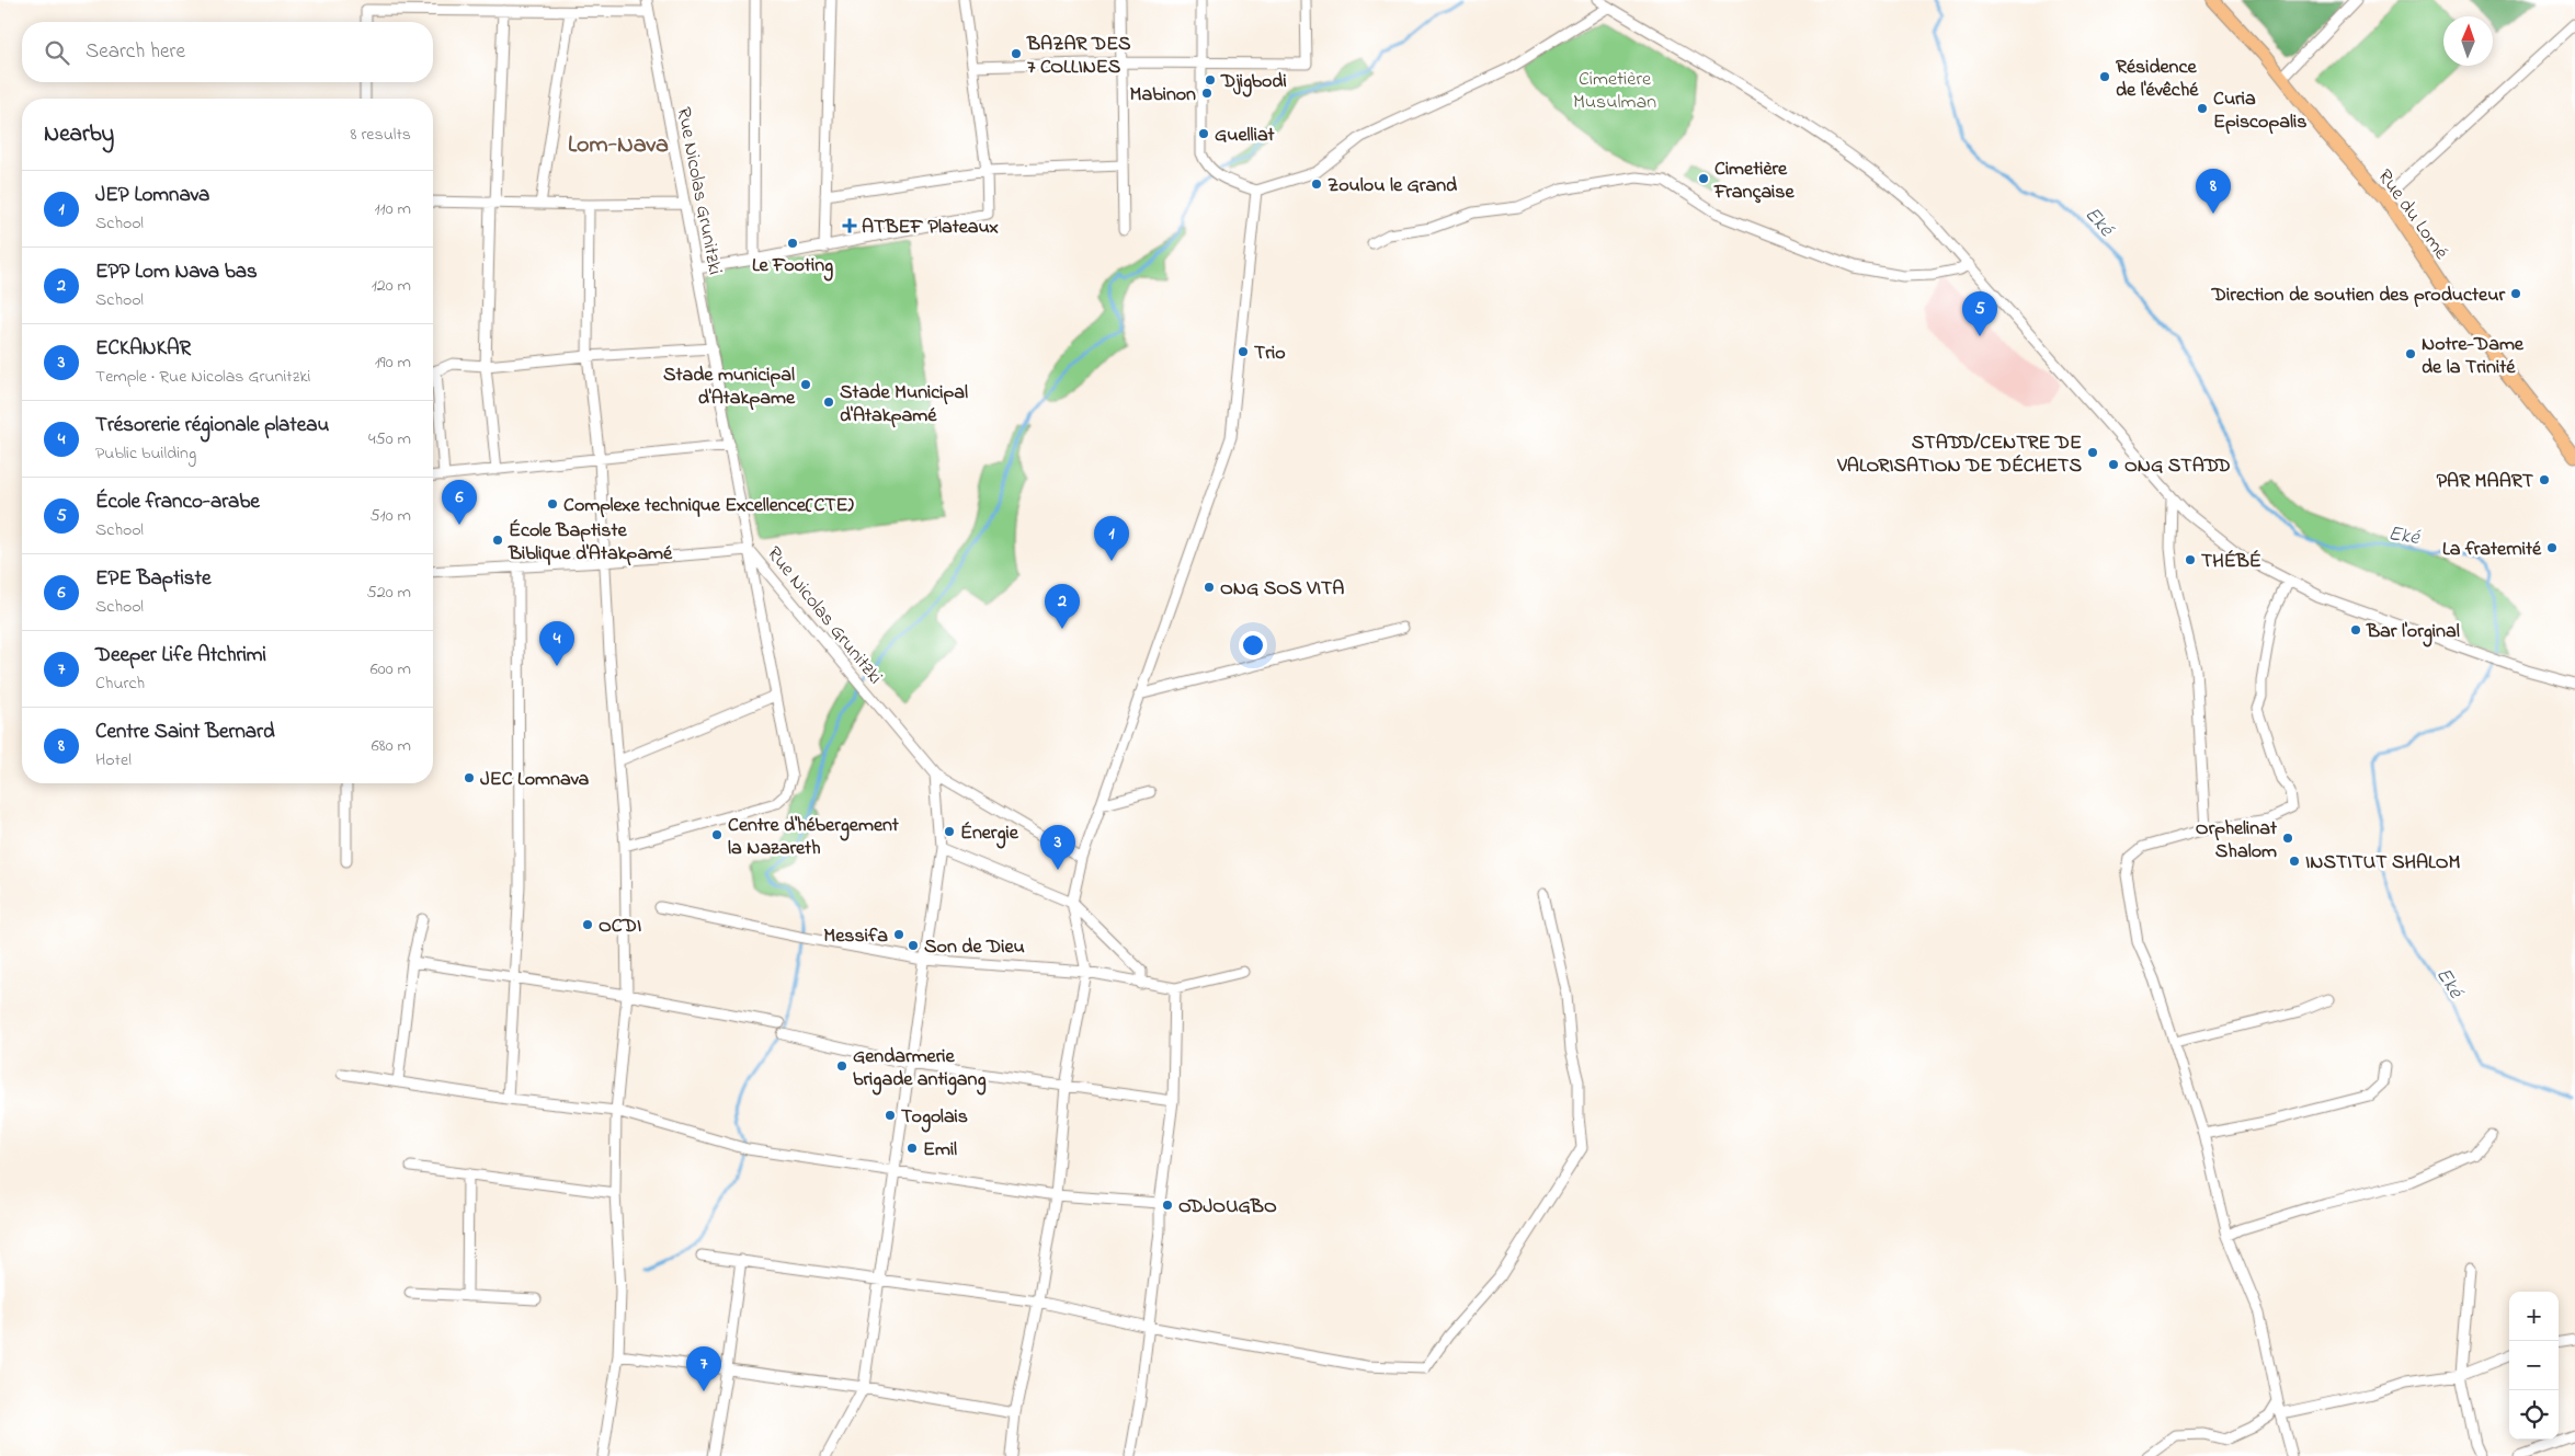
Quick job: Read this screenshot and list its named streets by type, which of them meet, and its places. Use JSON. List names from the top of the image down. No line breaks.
{"streets":{"main road":["Rue du Lomé"],"street":["Rue Nicolas Grunitzki"]},"districts":["Lom-Nava"],"water":["Eké"],"parks":["Cimetière Musulman"],"places":{"other":["BAZAR DES 7 COLLINES","Résidence de l'évêché","Djigbodi","Mabinon","Curia Episcopalis","Guelliat","Cimetière Française","Zoulou le Grand","Le Footing","Direction de soutien des producteur","Trio","Notre-Dame de la Trinité","Stade municipal d'Atakpame","Stade Municipal d'Atakpamé","STADD/CENTRE DE VALORISATION DE DÉCHETS","ONG STADD","PAR MAART","Complexe technique Excellence(CTE)","École Baptiste Biblique d'Atakpamé","La fraternité","THÉBÉ","ONG SOS VITA","Bar l'orginal","JEC Lomnava","Énergie","Centre d'hébergement la Nazareth","Orphelinat Shalom","INSTITUT SHALOM","OCDI","Messifa","Son de Dieu","Gendarmerie brigade antigang","Togolais","Emil","ODJOUGBO"],"health":["ATBEF Plateaux"]},"north":"top","page":{"search":"Search here","heading":["Nearby","8 results"],"pins":["8","5","6","1","2","4","3","7"],"list":[{"mark":"1","name":"JEP Lomnava","note":"School","value":"110 m"},{"mark":"2","name":"EPP Lom Nava bas","note":"School","value":"120 m"},{"mark":"3","name":"ECKANKAR","note":"Temple · Rue Nicolas Grunitzki","value":"190 m"},{"mark":"4","name":"Trésorerie régionale plateau","note":"Public building","value":"450 m"},{"mark":"5","name":"École franco-arabe","note":"School","value":"510 m"},{"mark":"6","name":"EPE Baptiste","note":"School","value":"520 m"},{"mark":"7","name":"Deeper Life Atchrimi","note":"Church","value":"600 m"},{"mark":"8","name":"Centre Saint Bernard","note":"Hotel","value":"680 m"}],"map_buttons":["+","−"]}}
